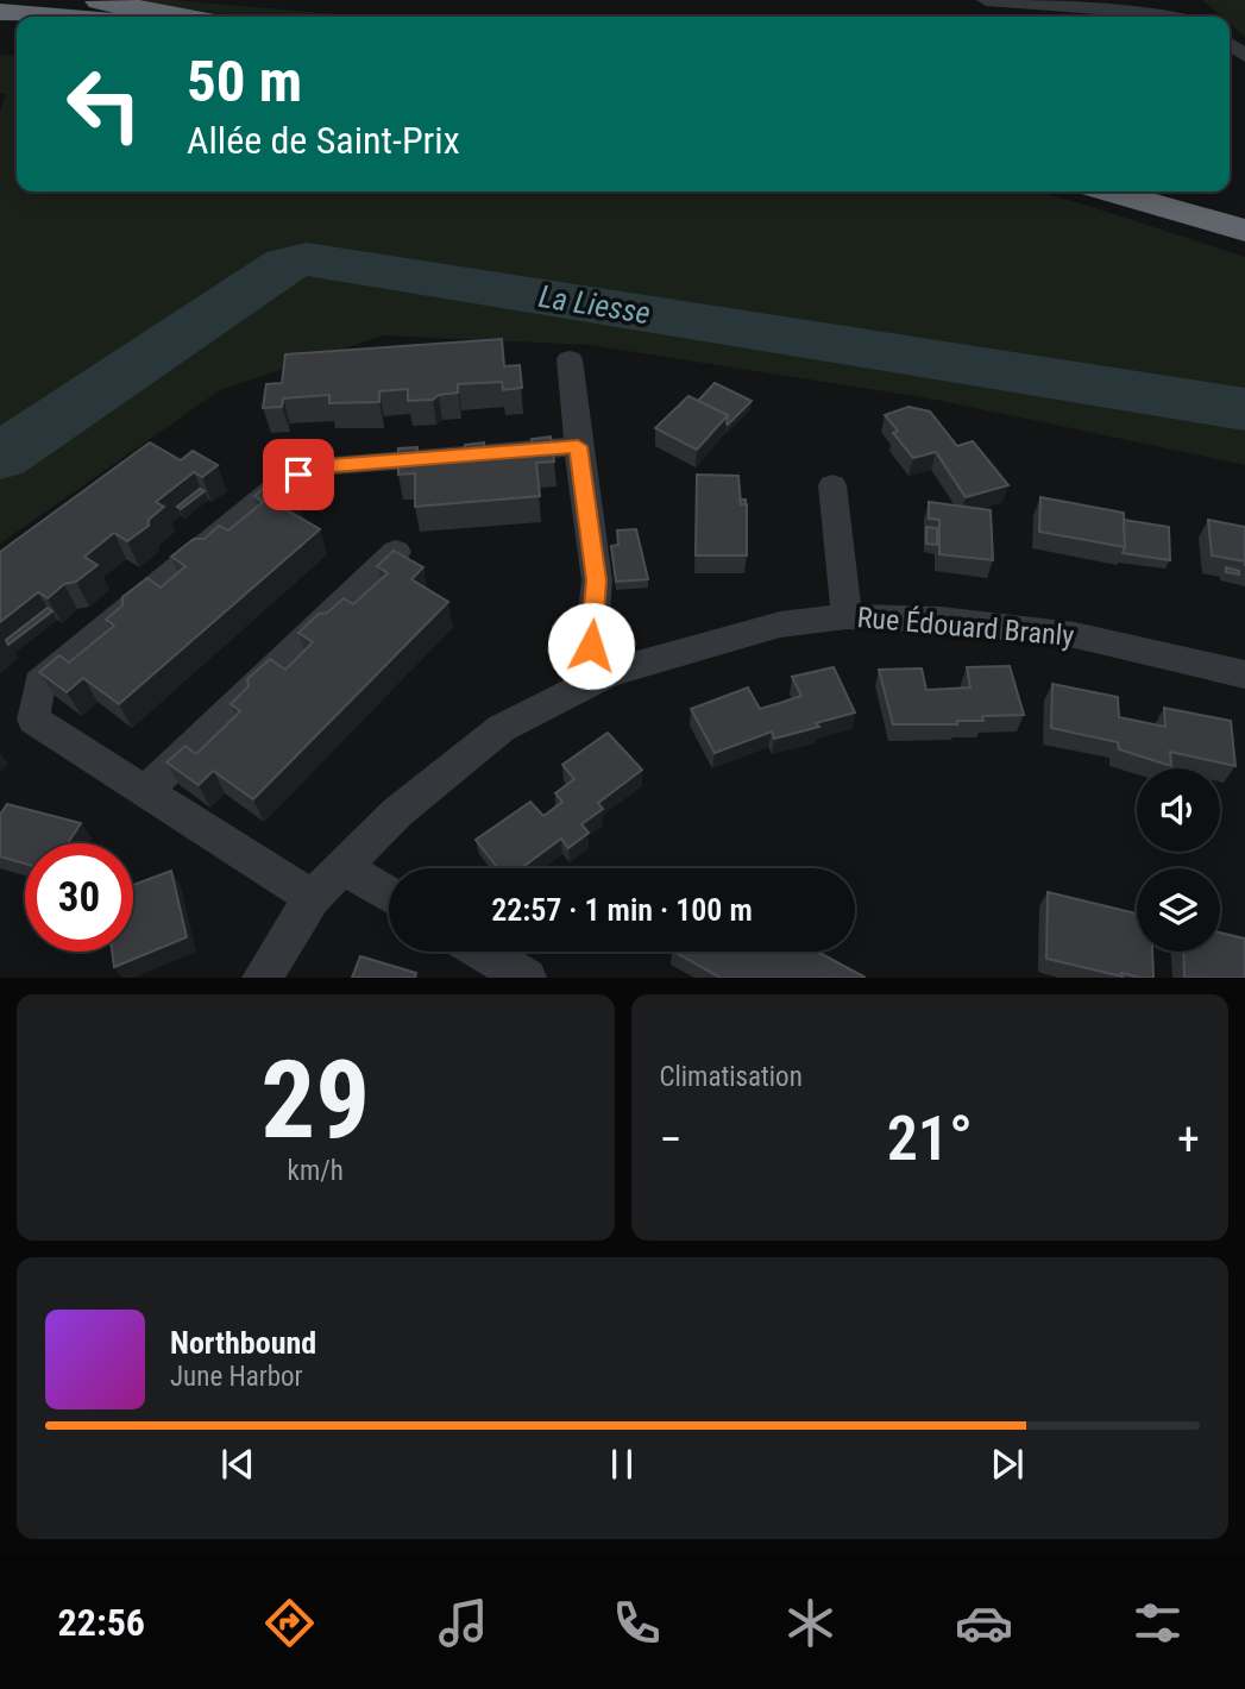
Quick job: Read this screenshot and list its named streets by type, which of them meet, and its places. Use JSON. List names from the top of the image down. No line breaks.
{"streets":{"street":["Rue Édouard Branly"]},"water":["La Liesse"],"page":{"turn":["50 m","Allée de Saint-Prix"],"limit":"30","trip":"22:57 · 1 min · 100 m","tile":[["29","km/h"],"Climatisation"],"heat":["−","21°","+"],"song":["Northbound","June Harbor"],"tabs":"22:56"}}
